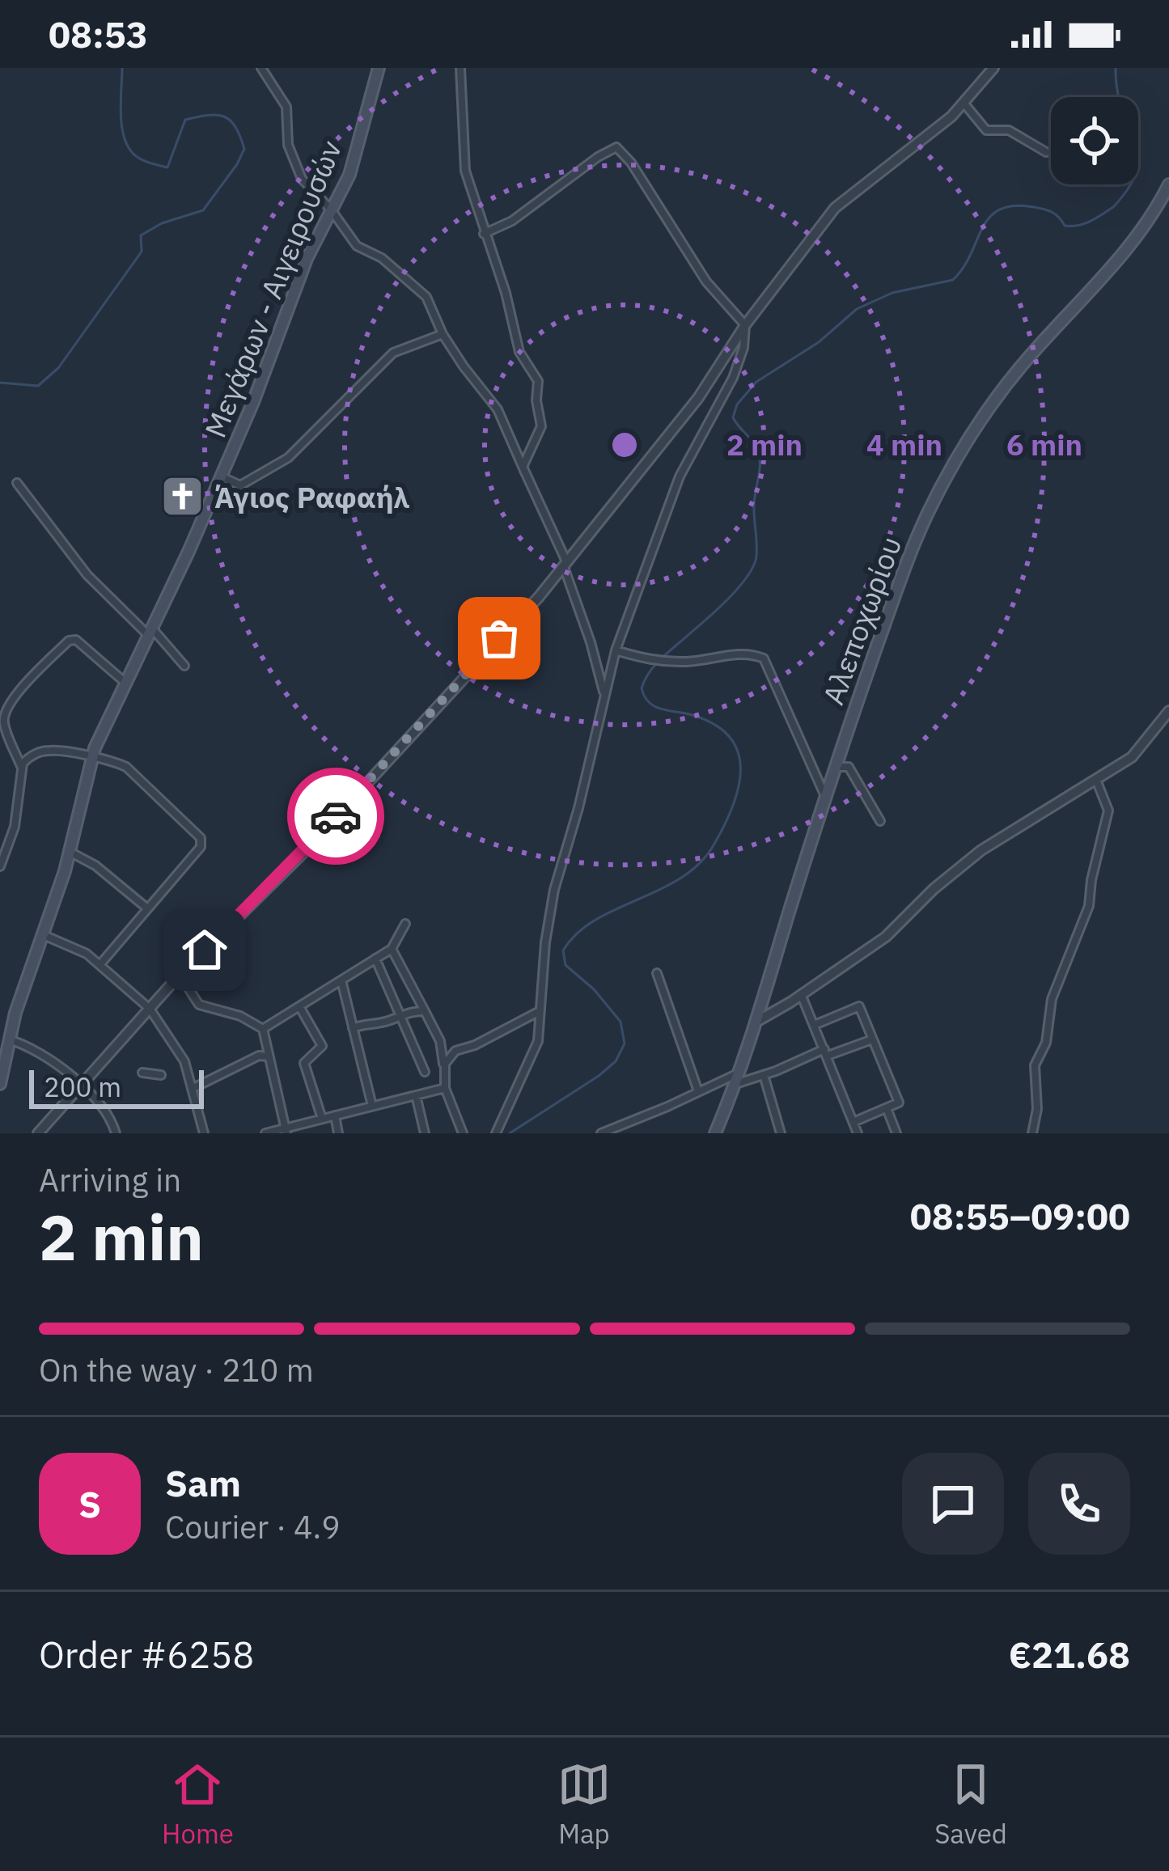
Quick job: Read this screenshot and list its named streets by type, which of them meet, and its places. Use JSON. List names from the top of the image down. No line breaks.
{"streets":{"main road":["Μεγάρων - Αιγειρουσών","Αλεποχωρίου"]},"places":{"church":["Άγιος Ραφαήλ"]},"scale_bar":"200 m","page":{"status":"08:53","scale":"200 m","heading":["2 min","Arriving in","08:55–09:00"],"panel":["Sam","Courier · 4.9","Order #6258","€21.68"],"bar":"On the way · 210 m","round":"S","tabs":["Home","Map","Saved"]},"rings":["2 min","4 min","6 min"]}
